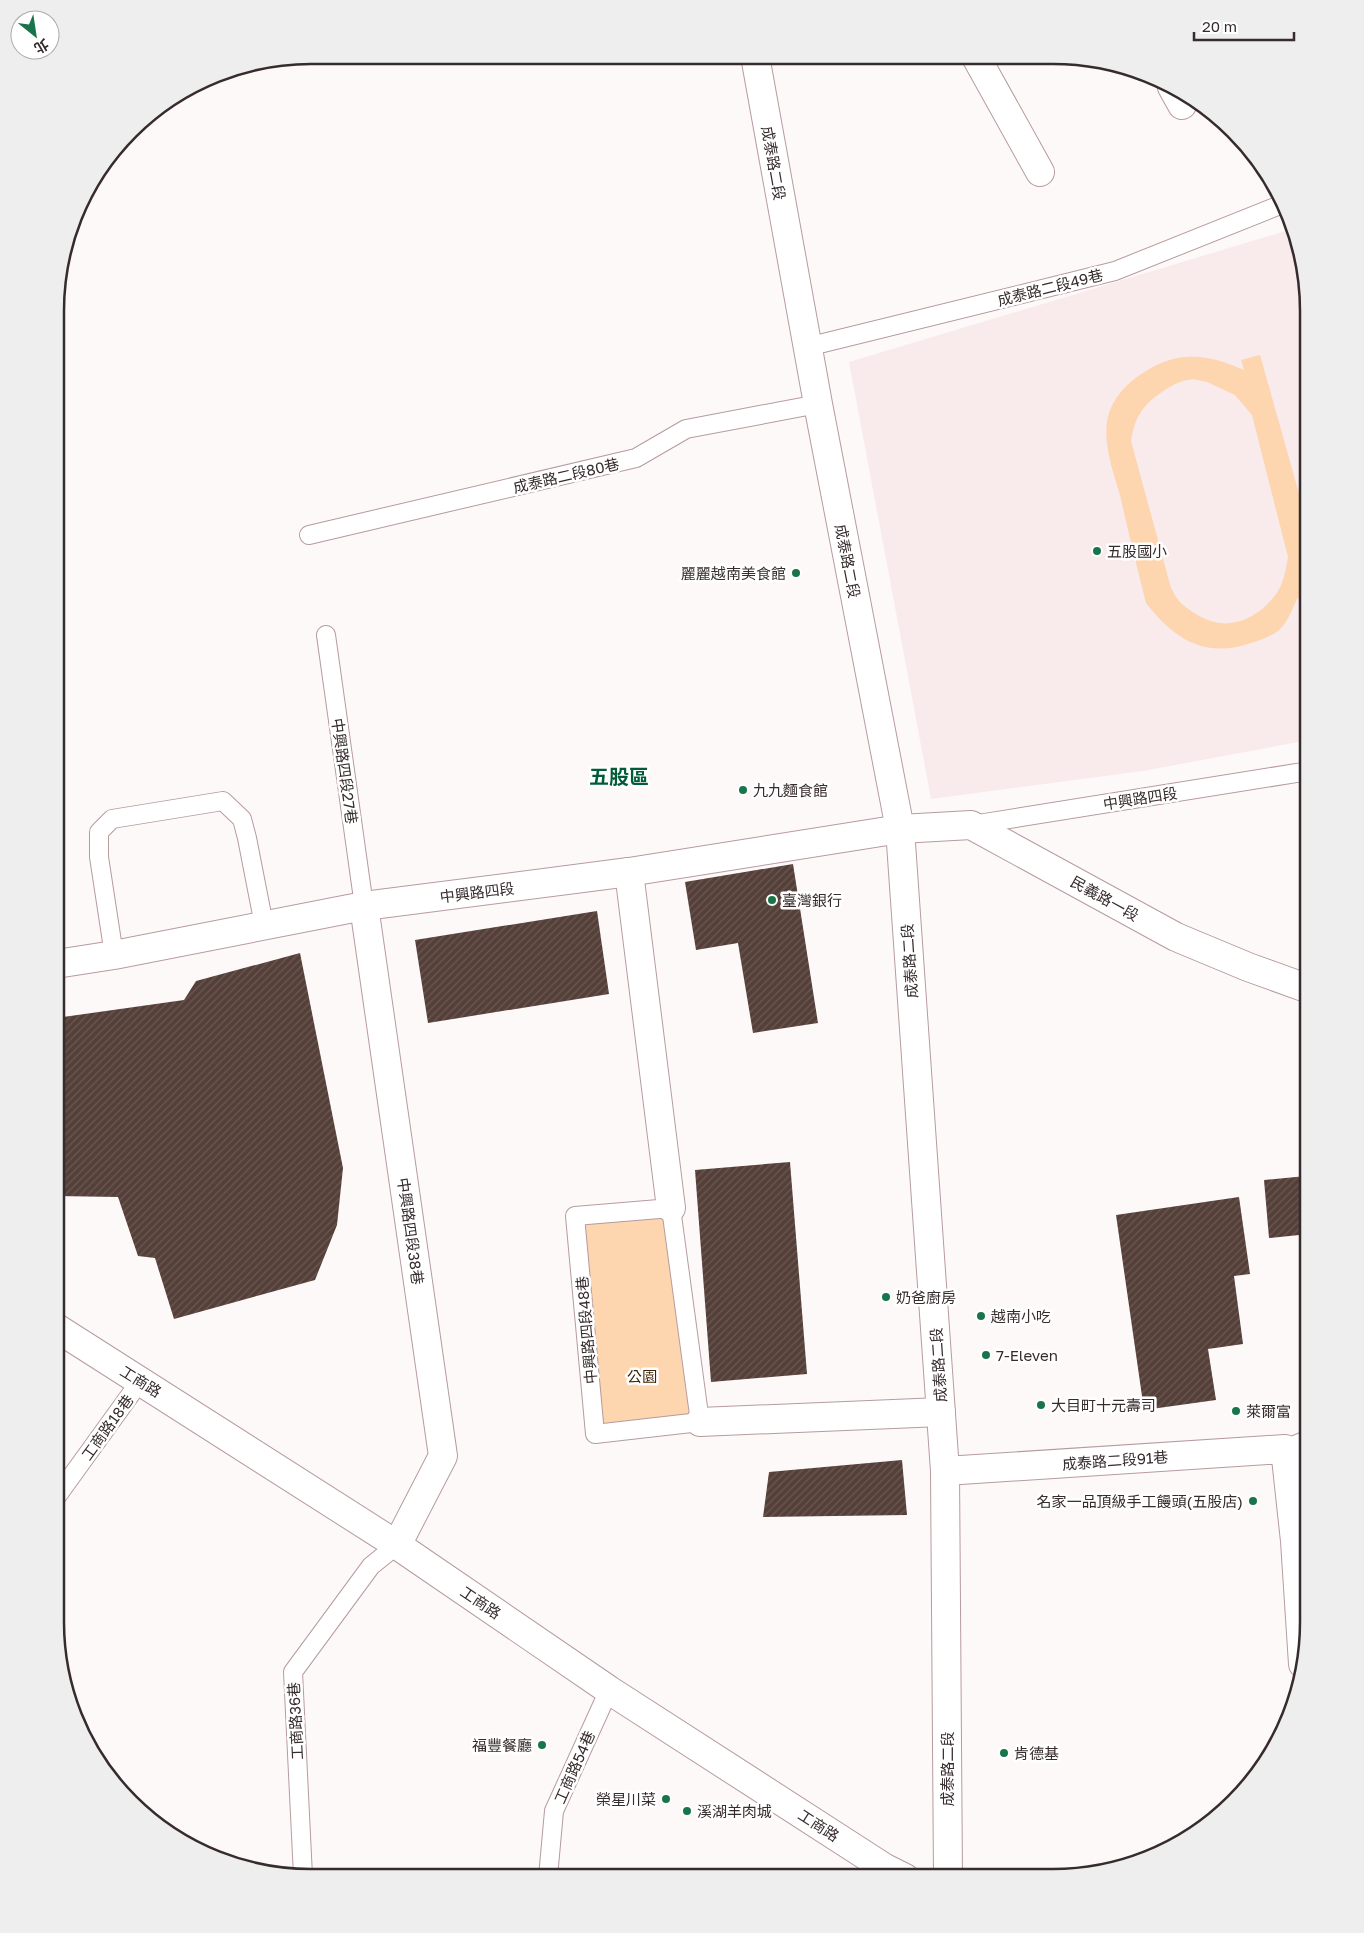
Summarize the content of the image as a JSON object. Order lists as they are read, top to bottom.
{
  "streets": {
    "main road": [
      "成泰路二段",
      "中興路四段",
      "民義路一段",
      "中興路四段38巷",
      "中興路四段48巷",
      "工商路",
      "成泰路二段91巷"
    ],
    "lane": [
      "成泰路二段49巷",
      "成泰路二段80巷",
      "中興路四段27巷",
      "工商路18巷",
      "工商路36巷",
      "工商路54巷"
    ]
  },
  "crossings": [
    ["成泰路二段", "成泰路二段49巷"],
    ["成泰路二段", "成泰路二段80巷"],
    ["成泰路二段", "中興路四段"],
    ["成泰路二段", "中興路四段48巷"],
    ["成泰路二段", "成泰路二段91巷"],
    ["中興路四段27巷", "中興路四段"],
    ["中興路四段27巷", "中興路四段38巷"],
    ["中興路四段", "民義路一段"],
    ["中興路四段", "中興路四段38巷"],
    ["中興路四段38巷", "工商路"],
    ["中興路四段38巷", "工商路36巷"],
    ["工商路", "工商路18巷"],
    ["工商路", "工商路36巷"],
    ["工商路", "工商路54巷"]
  ],
  "districts": ["五股區"],
  "parks": ["公園"],
  "places": [
    "五股國小",
    "麗麗越南美食館",
    "九九麵食館",
    "臺灣銀行",
    "奶爸廚房",
    "越南小吃",
    "7-Eleven",
    "大目町十元壽司",
    "萊爾富",
    "名家一品頂級手工饅頭(五股店)",
    "福豐餐廳",
    "肯德基",
    "榮星川菜",
    "溪湖羊肉城"
  ],
  "scale_bar": "20 m",
  "north": "bottom right"
}
